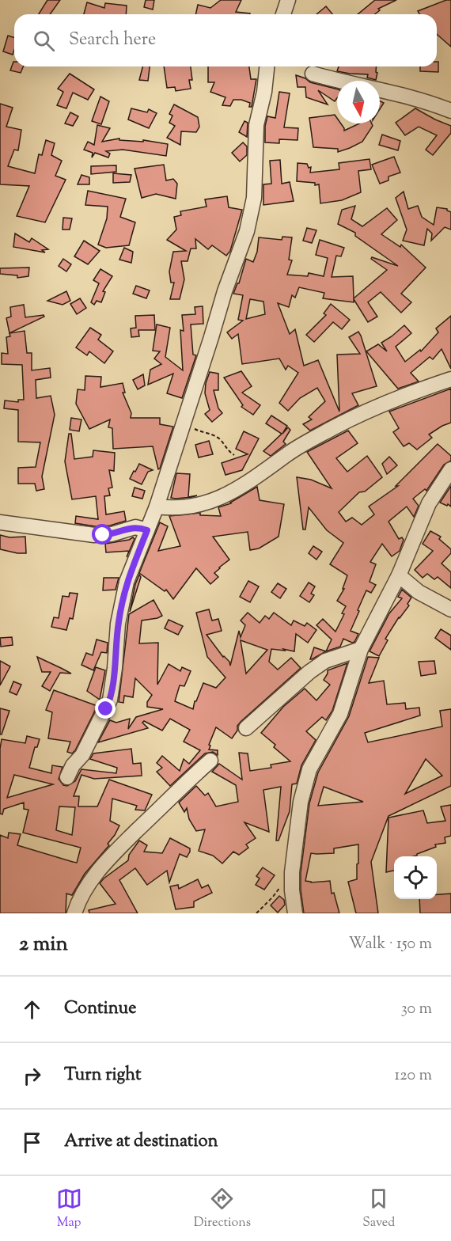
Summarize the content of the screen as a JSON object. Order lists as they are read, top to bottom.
{
  "north": "bottom",
  "page": {
    "search": "Search here",
    "heading": ["2 min", "Walk · 150 m"],
    "list": [
      ["Continue", "30 m"],
      ["Turn right", "120 m"],
      "Arrive at destination"
    ],
    "nav": ["Map", "Directions", "Saved"]
  }
}
